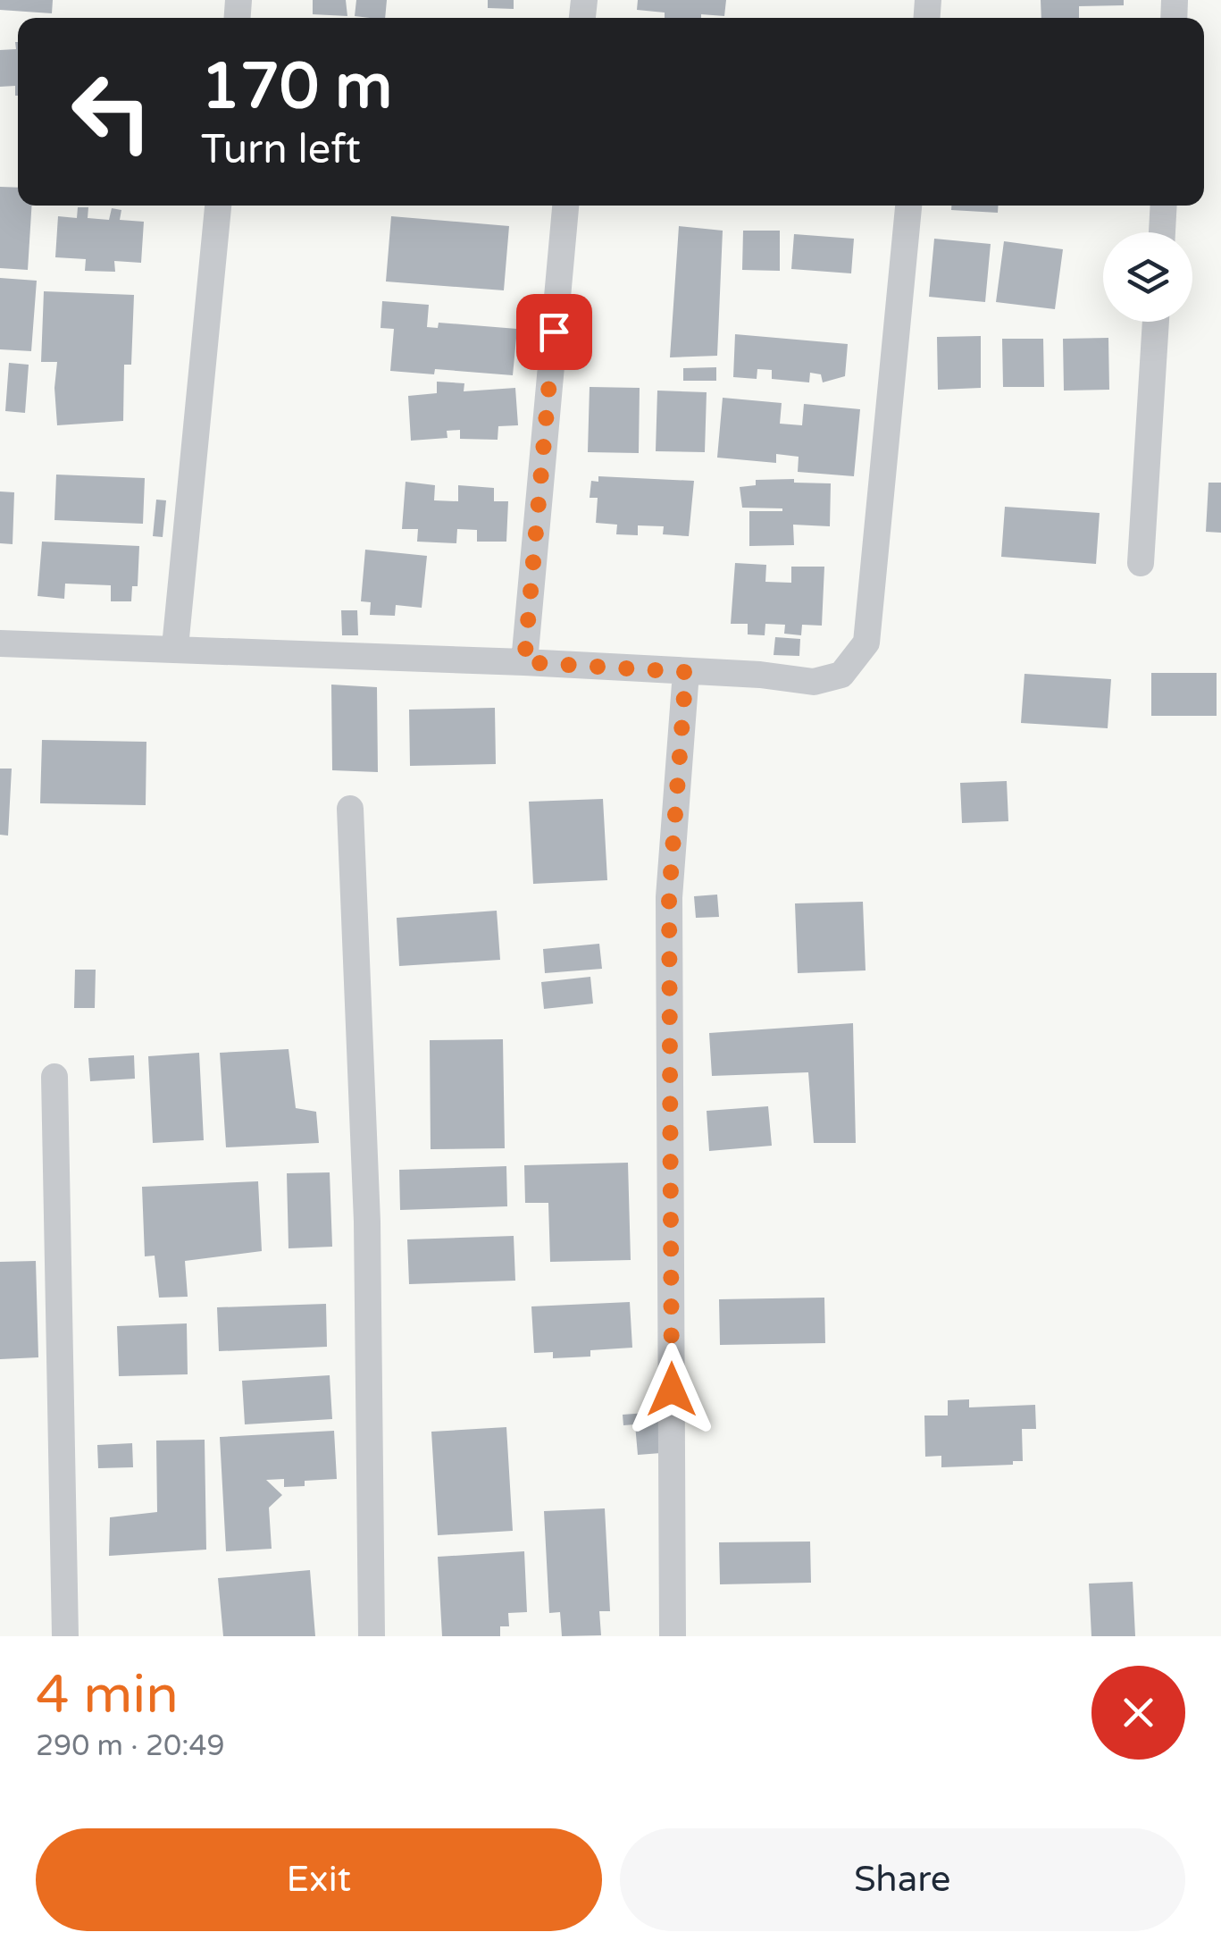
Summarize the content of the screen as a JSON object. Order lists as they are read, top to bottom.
{
  "page": {
    "turn": ["170 m", "Turn left"],
    "heading": ["4 min", "290 m · 20:49"],
    "buttons": ["Exit", "Share"]
  }
}
